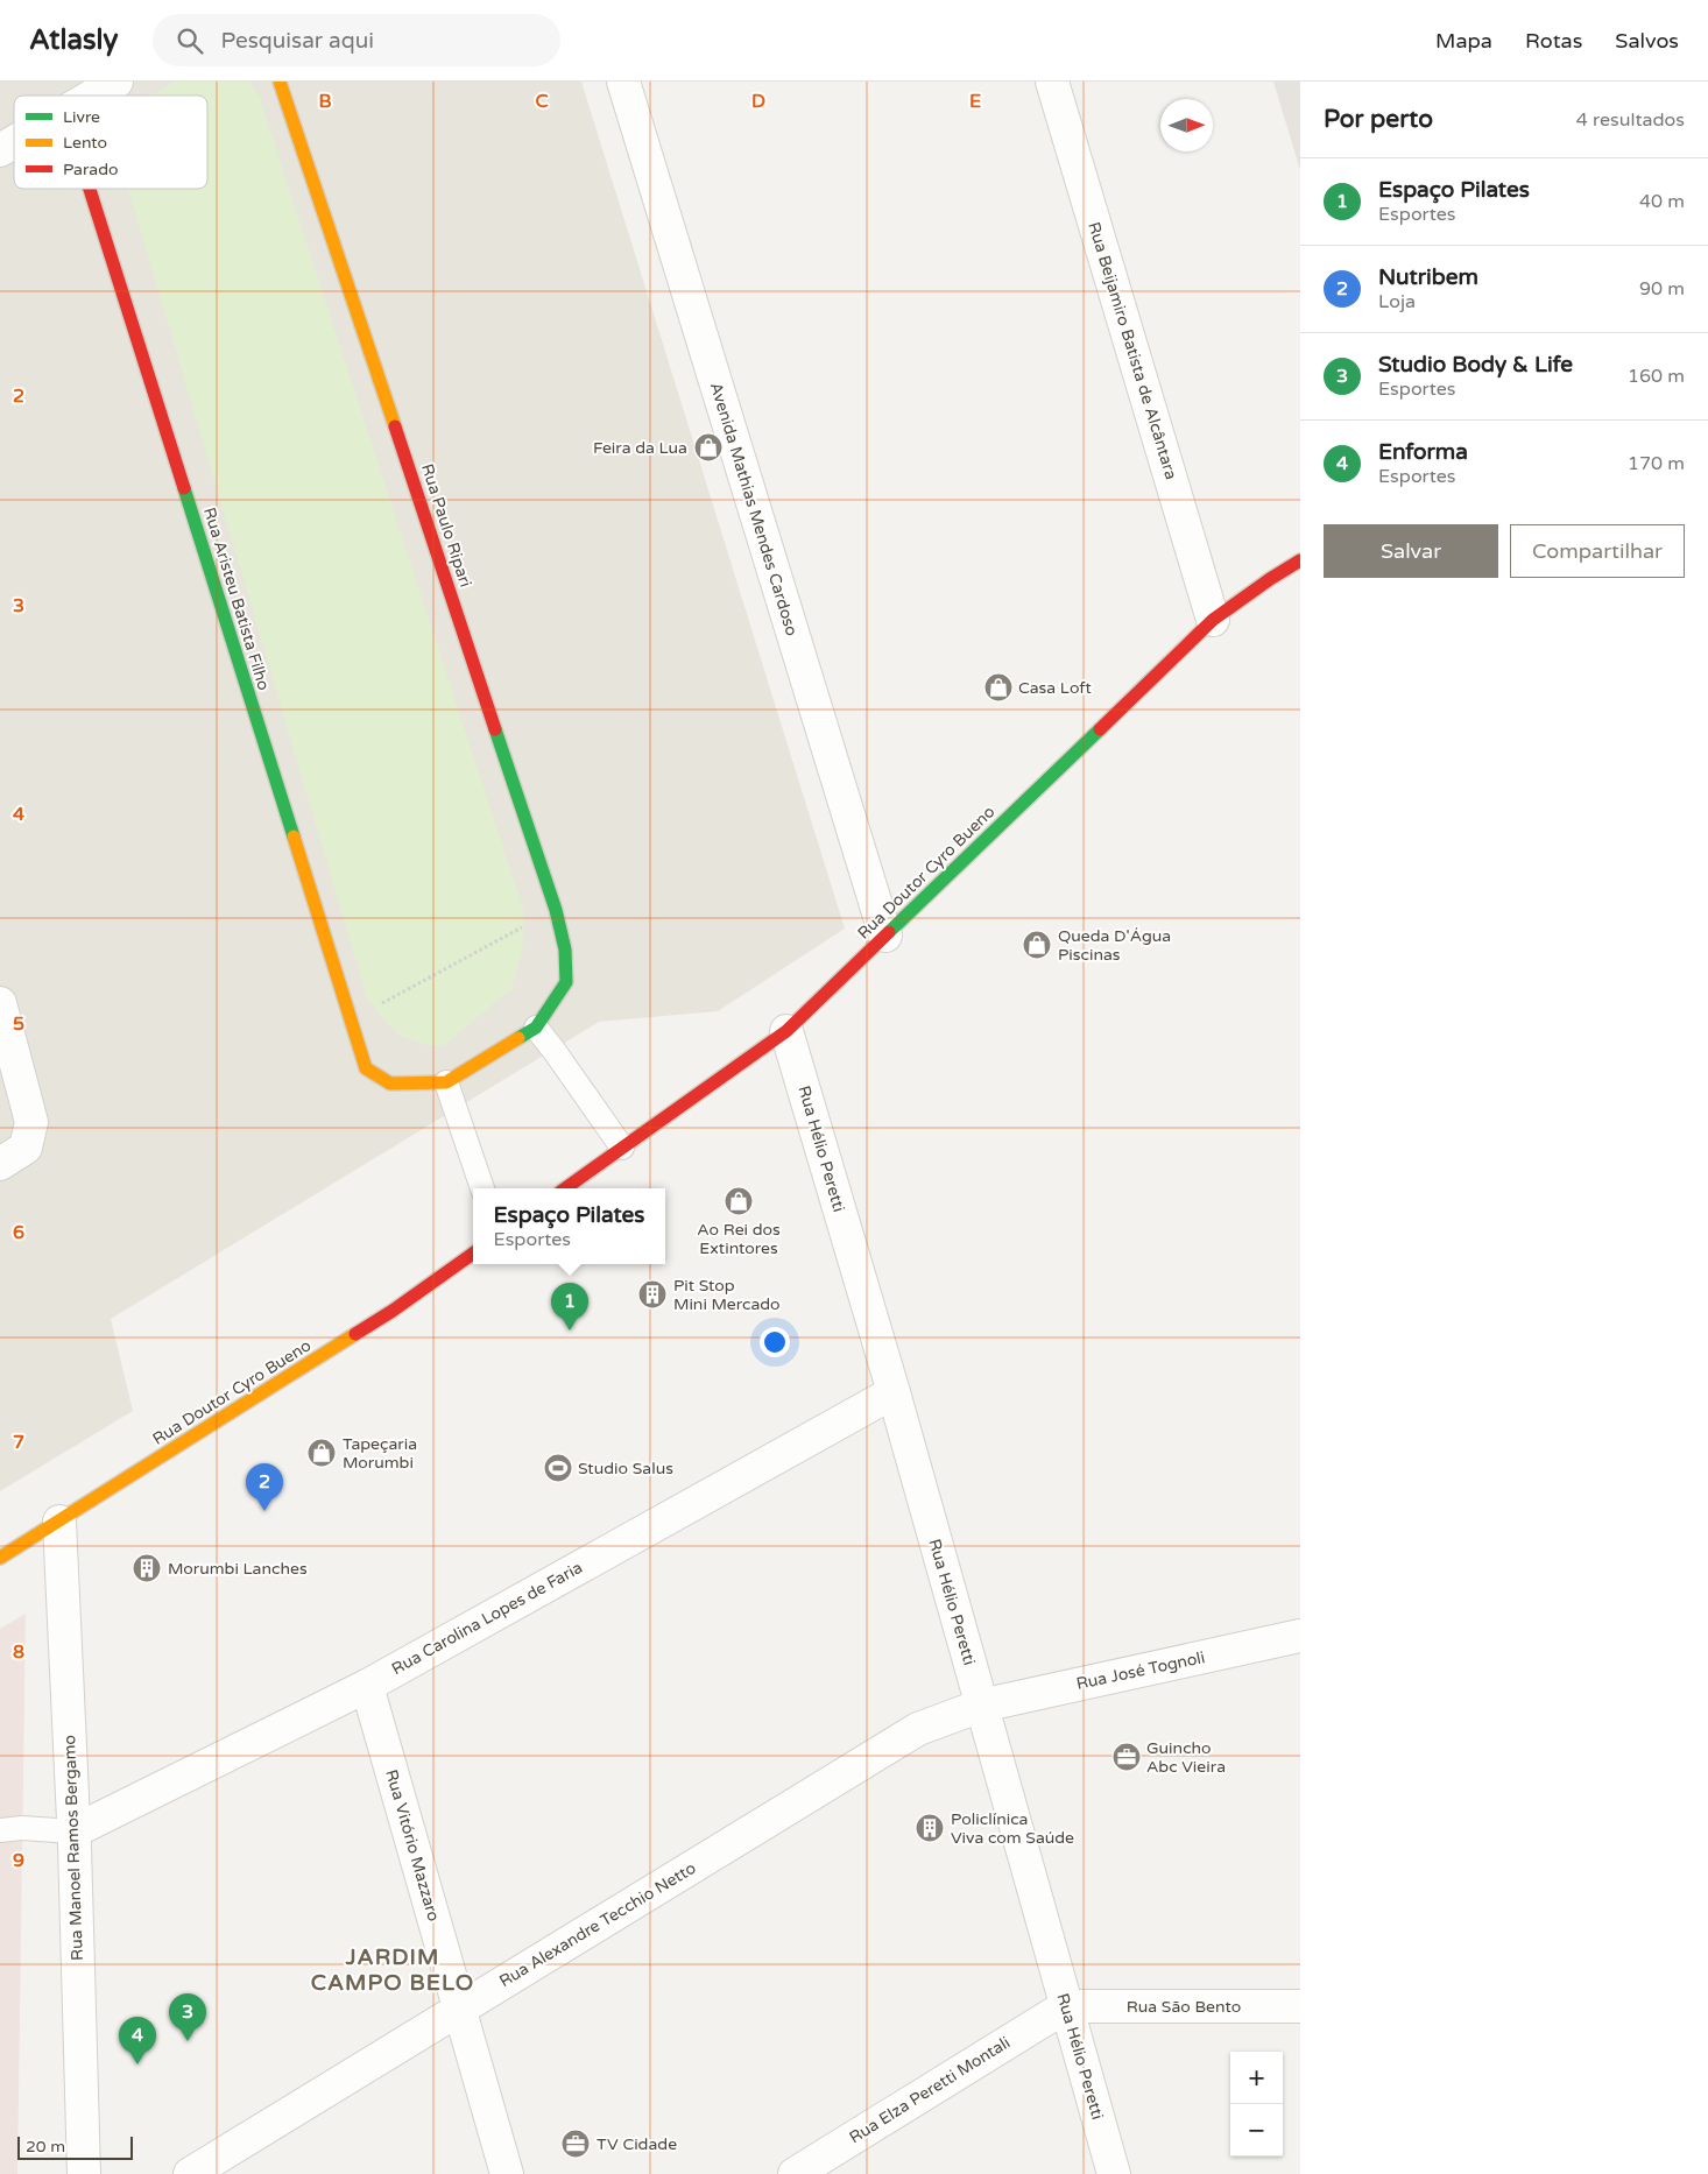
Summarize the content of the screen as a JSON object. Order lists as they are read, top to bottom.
{
  "streets": {
    "street": [
      "Rua Beijamiro Batista de Alcântara",
      "Avenida Mathias Mendes Cardoso",
      "Rua Paulo Ripari",
      "Rua Aristeu Batista Filho",
      "Rua Doutor Cyro Bueno",
      "Rua Hélio Peretti",
      "Rua Carolina Lopes de Faria",
      "Rua José Tognoli",
      "Rua Vitório Mazzaro",
      "Rua Manoel Ramos Bergamo",
      "Rua Alexandre Tecchio Netto",
      "Rua São Bento",
      "Rua Elza Peretti Montali"
    ]
  },
  "crossings": [
    ["Rua Beijamiro Batista de Alcântara", "Rua Doutor Cyro Bueno"],
    ["Avenida Mathias Mendes Cardoso", "Rua Doutor Cyro Bueno"],
    ["Rua Doutor Cyro Bueno", "Rua Hélio Peretti"],
    ["Rua Doutor Cyro Bueno", "Rua Manoel Ramos Bergamo"],
    ["Rua Hélio Peretti", "Rua Carolina Lopes de Faria"],
    ["Rua Hélio Peretti", "Rua José Tognoli"],
    ["Rua Hélio Peretti", "Rua Alexandre Tecchio Netto"],
    ["Rua Hélio Peretti", "Rua São Bento"],
    ["Rua Hélio Peretti", "Rua Elza Peretti Montali"],
    ["Rua Carolina Lopes de Faria", "Rua Vitório Mazzaro"],
    ["Rua Carolina Lopes de Faria", "Rua Manoel Ramos Bergamo"],
    ["Rua José Tognoli", "Rua Alexandre Tecchio Netto"],
    ["Rua Vitório Mazzaro", "Rua Alexandre Tecchio Netto"],
    ["Rua São Bento", "Rua Elza Peretti Montali"]
  ],
  "districts": ["JARDIM CAMPO BELO"],
  "places": {
    "shop": [
      "Feira da Lua",
      "Casa Loft",
      "Queda D'Água Piscinas",
      "Ao Rei dos Extintores",
      "Tapeçaria Morumbi"
    ],
    "building": ["Pit Stop Mini Mercado", "Morumbi Lanches", "Policlínica Viva com Saúde"],
    "sports": ["Studio Salus"],
    "office": ["Guincho Abc Vieira", "TV Cidade"]
  },
  "legend": ["Livre", "Lento", "Parado"],
  "scale_bar": "20 m",
  "north": "right",
  "page": {
    "header": "Atlasly",
    "search": "Pesquisar aqui",
    "nav": ["Mapa", "Rotas", "Salvos"],
    "heading": ["Por perto", "4 resultados"],
    "list": [
      {
        "mark": "1",
        "name": "Espaço Pilates",
        "note": "Esportes",
        "value": "40 m"
      },
      {
        "mark": "2",
        "name": "Nutribem",
        "note": "Loja",
        "value": "90 m"
      },
      {
        "mark": "3",
        "name": "Studio Body & Life",
        "note": "Esportes",
        "value": "160 m"
      },
      {
        "mark": "4",
        "name": "Enforma",
        "note": "Esportes",
        "value": "170 m"
      }
    ],
    "buttons": ["Salvar", "Compartilhar"],
    "popup": ["Espaço Pilates", "Esportes"],
    "pins": [
      "1",
      "2",
      "3",
      "4"
    ],
    "map_buttons": ["+", "−"],
    "scale": "20 m"
  },
  "grid": {
    "columns": [
      "B",
      "C",
      "D",
      "E"
    ],
    "rows": [
      "2",
      "3",
      "4",
      "5",
      "6",
      "7",
      "8",
      "9"
    ]
  }
}
